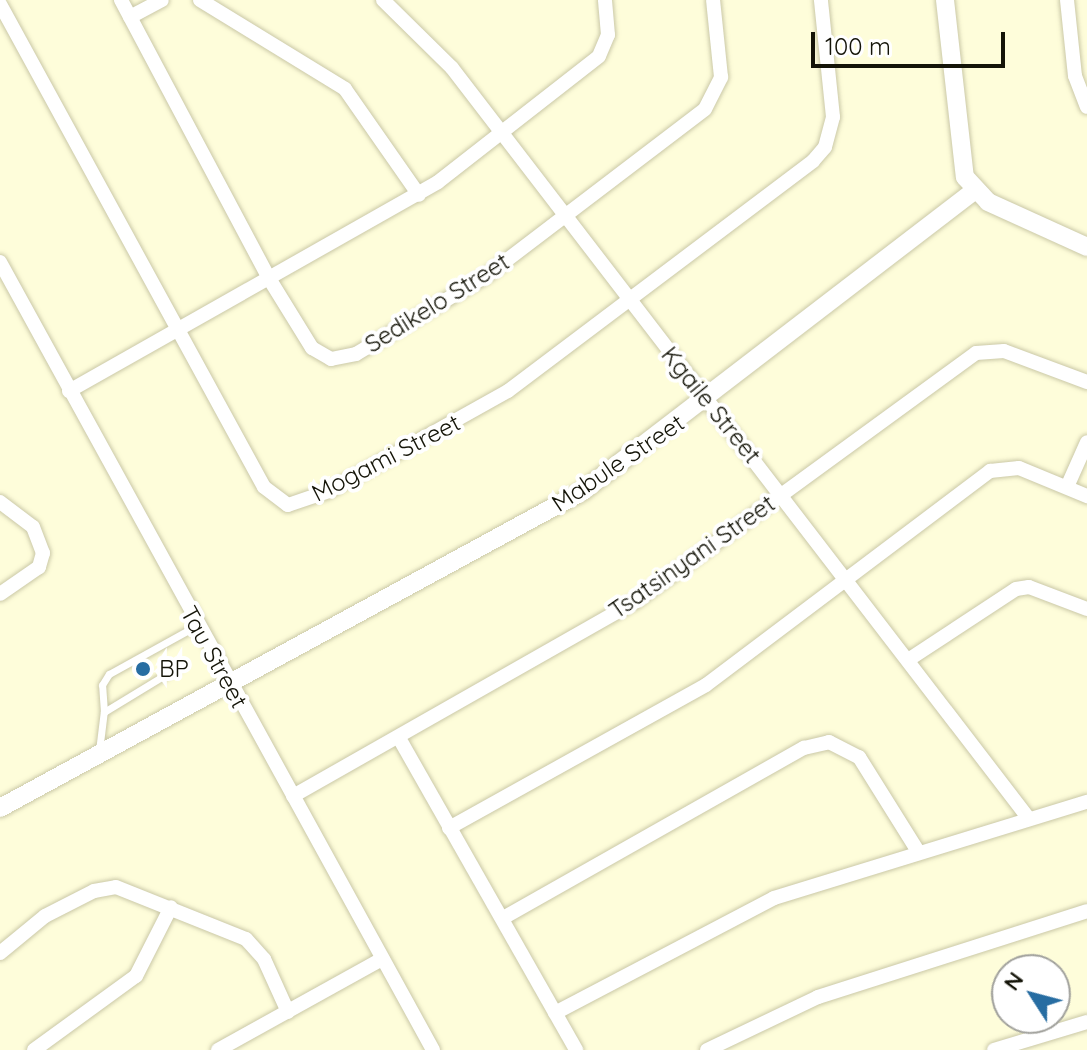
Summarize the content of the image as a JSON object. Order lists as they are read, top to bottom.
{
  "streets": {
    "street": [
      "Sedikelo Street",
      "Kgaile Street",
      "Mogami Street",
      "Mabule Street",
      "Tsatsinyani Street",
      "Tau Street"
    ]
  },
  "crossings": [
    ["Sedikelo Street", "Kgaile Street"],
    ["Kgaile Street", "Mogami Street"],
    ["Kgaile Street", "Mabule Street"],
    ["Kgaile Street", "Tsatsinyani Street"],
    ["Mabule Street", "Tau Street"],
    ["Tsatsinyani Street", "Tau Street"]
  ],
  "places": ["BP"],
  "scale_bar": "100 m",
  "north": "top left"
}
